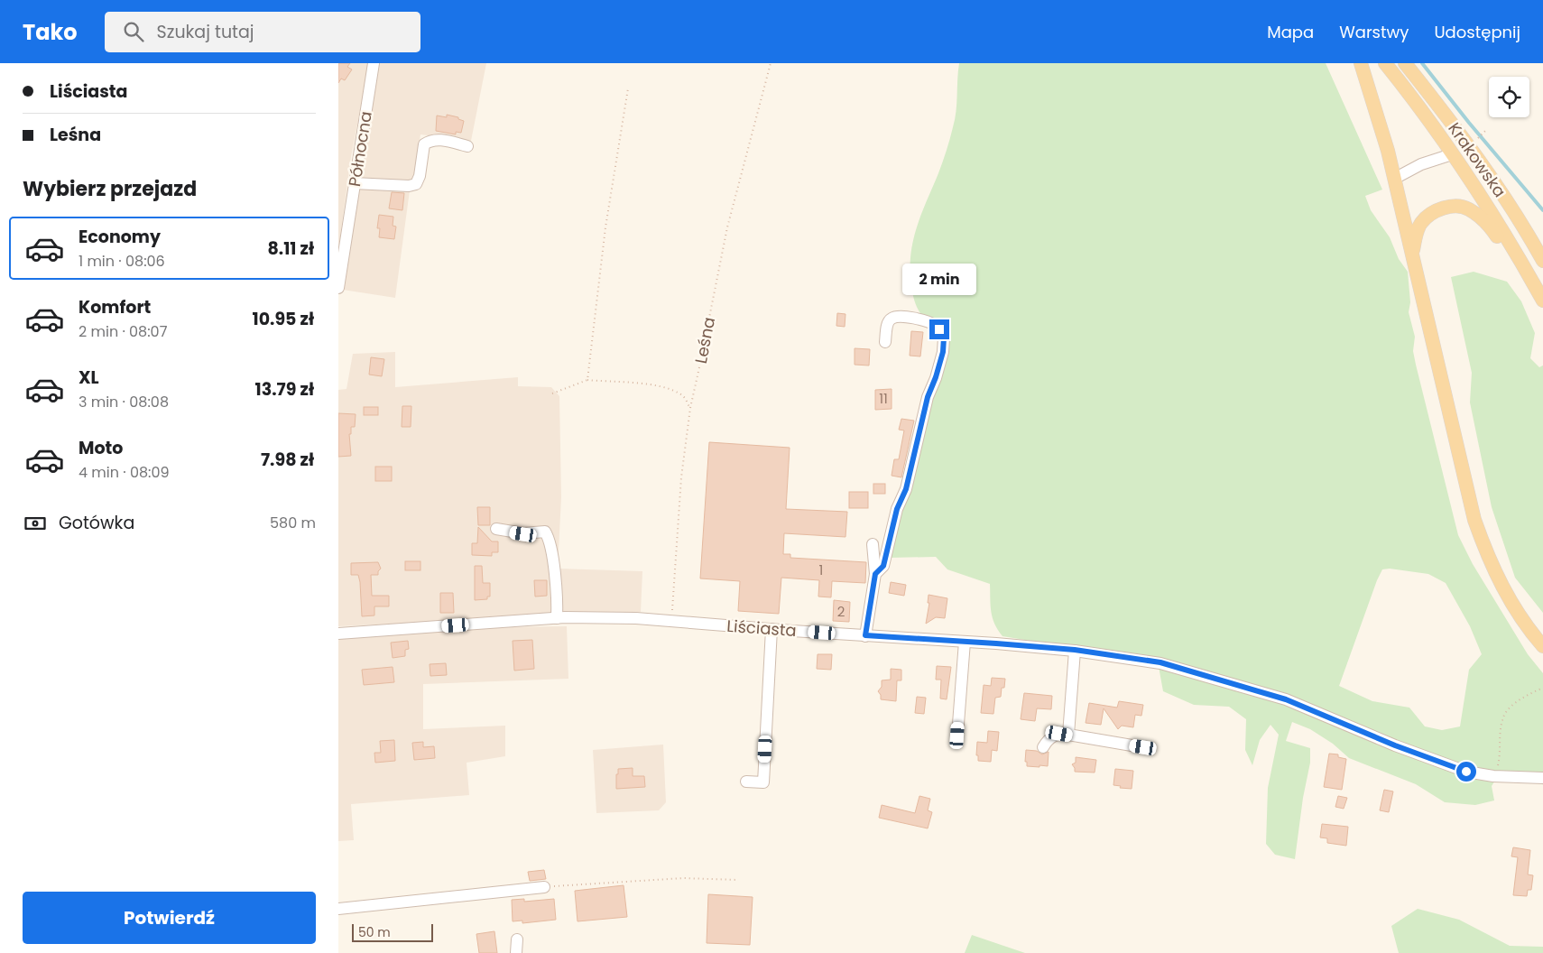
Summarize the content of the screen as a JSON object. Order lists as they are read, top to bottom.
{
  "streets": {
    "main road": ["Krakowska"],
    "street": ["Północna", "Liściasta"],
    "path": ["Leśna"]
  },
  "crossings": [
    ["Leśna", "Liściasta"]
  ],
  "house_numbers": ["11", "1", "2"],
  "scale_bar": "50 m",
  "page": {
    "header": "Tako",
    "search": "Szukaj tutaj",
    "nav": ["Mapa", "Warstwy", "Udostępnij"],
    "banner": ["Liściasta", "Leśna"],
    "heading": "Wybierz przejazd",
    "list": [
      {
        "name": "Economy",
        "note": "1 min · 08:06",
        "value": "8.11 zł"
      },
      {
        "name": "Komfort",
        "note": "2 min · 08:07",
        "value": "10.95 zł"
      },
      {
        "name": "XL",
        "note": "3 min · 08:08",
        "value": "13.79 zł"
      },
      {
        "name": "Moto",
        "note": "4 min · 08:09",
        "value": "7.98 zł"
      }
    ],
    "bubble": "2 min",
    "pay": ["Gotówka", "580 m"],
    "buttons": "Potwierdź",
    "scale": "50 m"
  }
}
